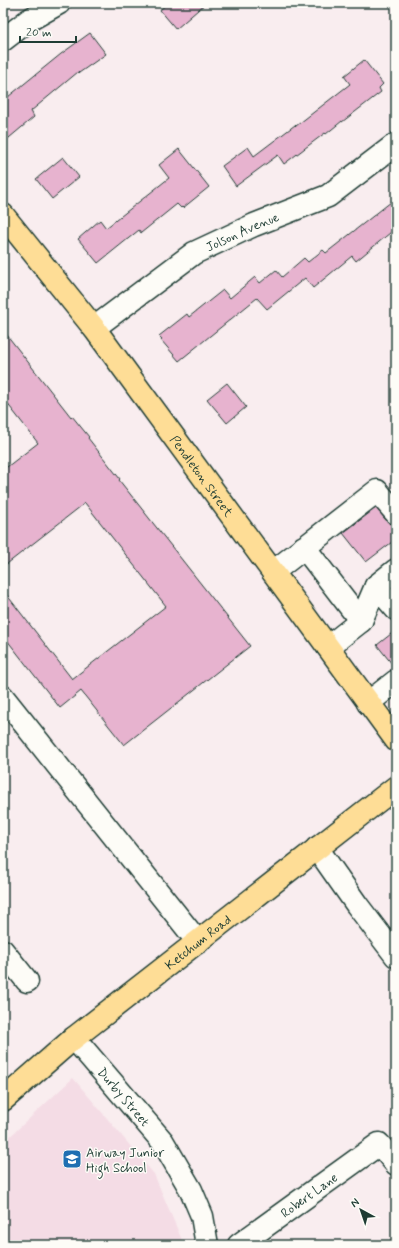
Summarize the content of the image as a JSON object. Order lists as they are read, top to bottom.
{
  "streets": {
    "main road": ["Pendleton Street", "Ketchum Road"],
    "street": ["Jolson Avenue", "Durby Street", "Robert Lane"]
  },
  "crossings": [
    ["Jolson Avenue", "Pendleton Street"],
    ["Ketchum Road", "Durby Street"]
  ],
  "places": {
    "school or university": ["Airway Junior High School"]
  },
  "scale_bar": "20 m",
  "north": "top left"
}
